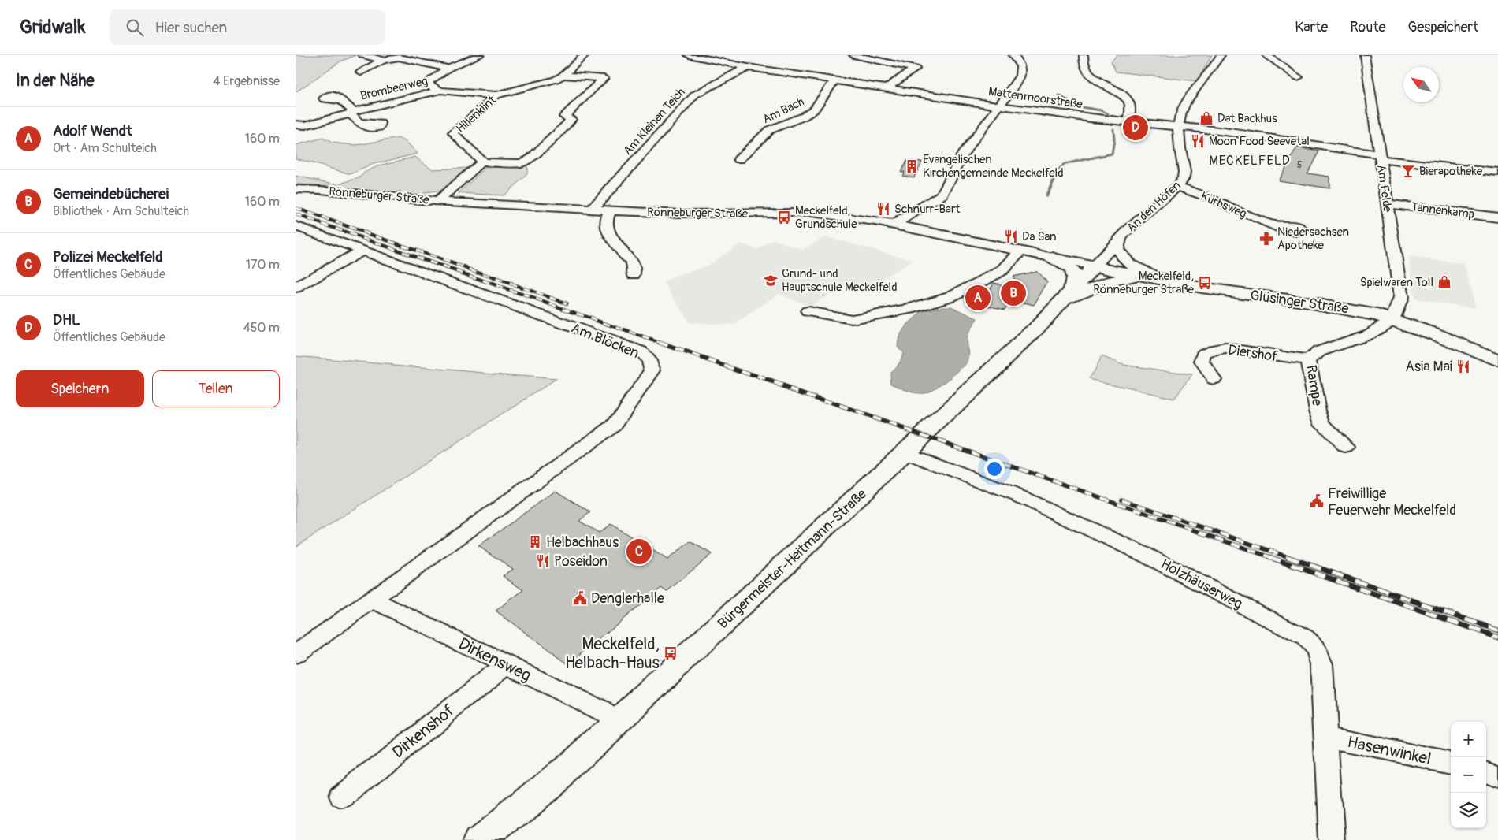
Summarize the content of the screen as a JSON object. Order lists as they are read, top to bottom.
{
  "streets": {
    "main road": ["Glüsinger Straße", "Bürgermeister-Heitmann-Straße"],
    "street": [
      "Brombeerweg",
      "Mattenmoorstraße",
      "Am Bach",
      "Hillenklint",
      "Am Kleinen Teich",
      "Am Felde",
      "Rönneburger Straße",
      "Kürbsweg",
      "An den Höfen",
      "Tannenkamp",
      "Am Blöcken",
      "Diershof",
      "Rampe",
      "Holzhäuserweg",
      "Dirkensweg",
      "Dirkenshof",
      "Hasenwinkel"
    ]
  },
  "crossings": [
    ["Brombeerweg", "Hillenklint"],
    ["Mattenmoorstraße", "Am Bach"],
    ["Mattenmoorstraße", "Am Kleinen Teich"],
    ["Mattenmoorstraße", "Am Felde"],
    ["Mattenmoorstraße", "An den Höfen"],
    ["Am Kleinen Teich", "Rönneburger Straße"],
    ["Am Felde", "Tannenkamp"],
    ["Am Felde", "Glüsinger Straße"],
    ["Am Felde", "Rampe"],
    ["Rönneburger Straße", "An den Höfen"],
    ["Rönneburger Straße", "Glüsinger Straße"],
    ["Rönneburger Straße", "Bürgermeister-Heitmann-Straße"],
    ["Kürbsweg", "An den Höfen"],
    ["An den Höfen", "Glüsinger Straße"],
    ["An den Höfen", "Bürgermeister-Heitmann-Straße"],
    ["Glüsinger Straße", "Rampe"],
    ["Glüsinger Straße", "Bürgermeister-Heitmann-Straße"],
    ["Am Blöcken", "Dirkensweg"],
    ["Diershof", "Rampe"],
    ["Bürgermeister-Heitmann-Straße", "Holzhäuserweg"],
    ["Bürgermeister-Heitmann-Straße", "Dirkensweg"],
    ["Holzhäuserweg", "Hasenwinkel"],
    ["Dirkensweg", "Dirkenshof"]
  ],
  "districts": ["MECKELFELD"],
  "places": {
    "shop": ["Dat Backhus", "Spielwaren Toll"],
    "restaurant": [
      "Moon Food Seevetal",
      "Schnurr-Bart",
      "Da San",
      "Asia Mai",
      "Poseidon"
    ],
    "building": ["Evangelischen Kirchengemeinde Meckelfeld", "Helbachhaus"],
    "bar": ["Bierapotheke"],
    "bus stop": ["Meckelfeld, Grundschule", "Meckelfeld, Rönneburger Straße", "Meckelfeld, Helbach-Haus"],
    "pharmacy": ["Niedersachsen Apotheke"],
    "school or university": ["Grund- und Hauptschule Meckelfeld"],
    "public building": ["Freiwillige Feuerwehr Meckelfeld", "Denglerhalle"]
  },
  "house_numbers": ["5"],
  "north": "top left",
  "page": {
    "header": "Gridwalk",
    "search": "Hier suchen",
    "nav": ["Karte", "Route", "Gespeichert"],
    "heading": ["In der Nähe", "4 Ergebnisse"],
    "list": [
      {
        "mark": "A",
        "name": "Adolf Wendt",
        "note": "Ort · Am Schulteich",
        "value": "160 m"
      },
      {
        "mark": "B",
        "name": "Gemeindebücherei",
        "note": "Bibliothek · Am Schulteich",
        "value": "160 m"
      },
      {
        "mark": "C",
        "name": "Polizei Meckelfeld",
        "note": "Öffentliches Gebäude",
        "value": "170 m"
      },
      {
        "mark": "D",
        "name": "DHL",
        "note": "Öffentliches Gebäude",
        "value": "450 m"
      }
    ],
    "pins": [
      "D",
      "B",
      "A",
      "C"
    ],
    "buttons": ["Speichern", "Teilen"],
    "map_buttons": ["+", "−"]
  }
}
